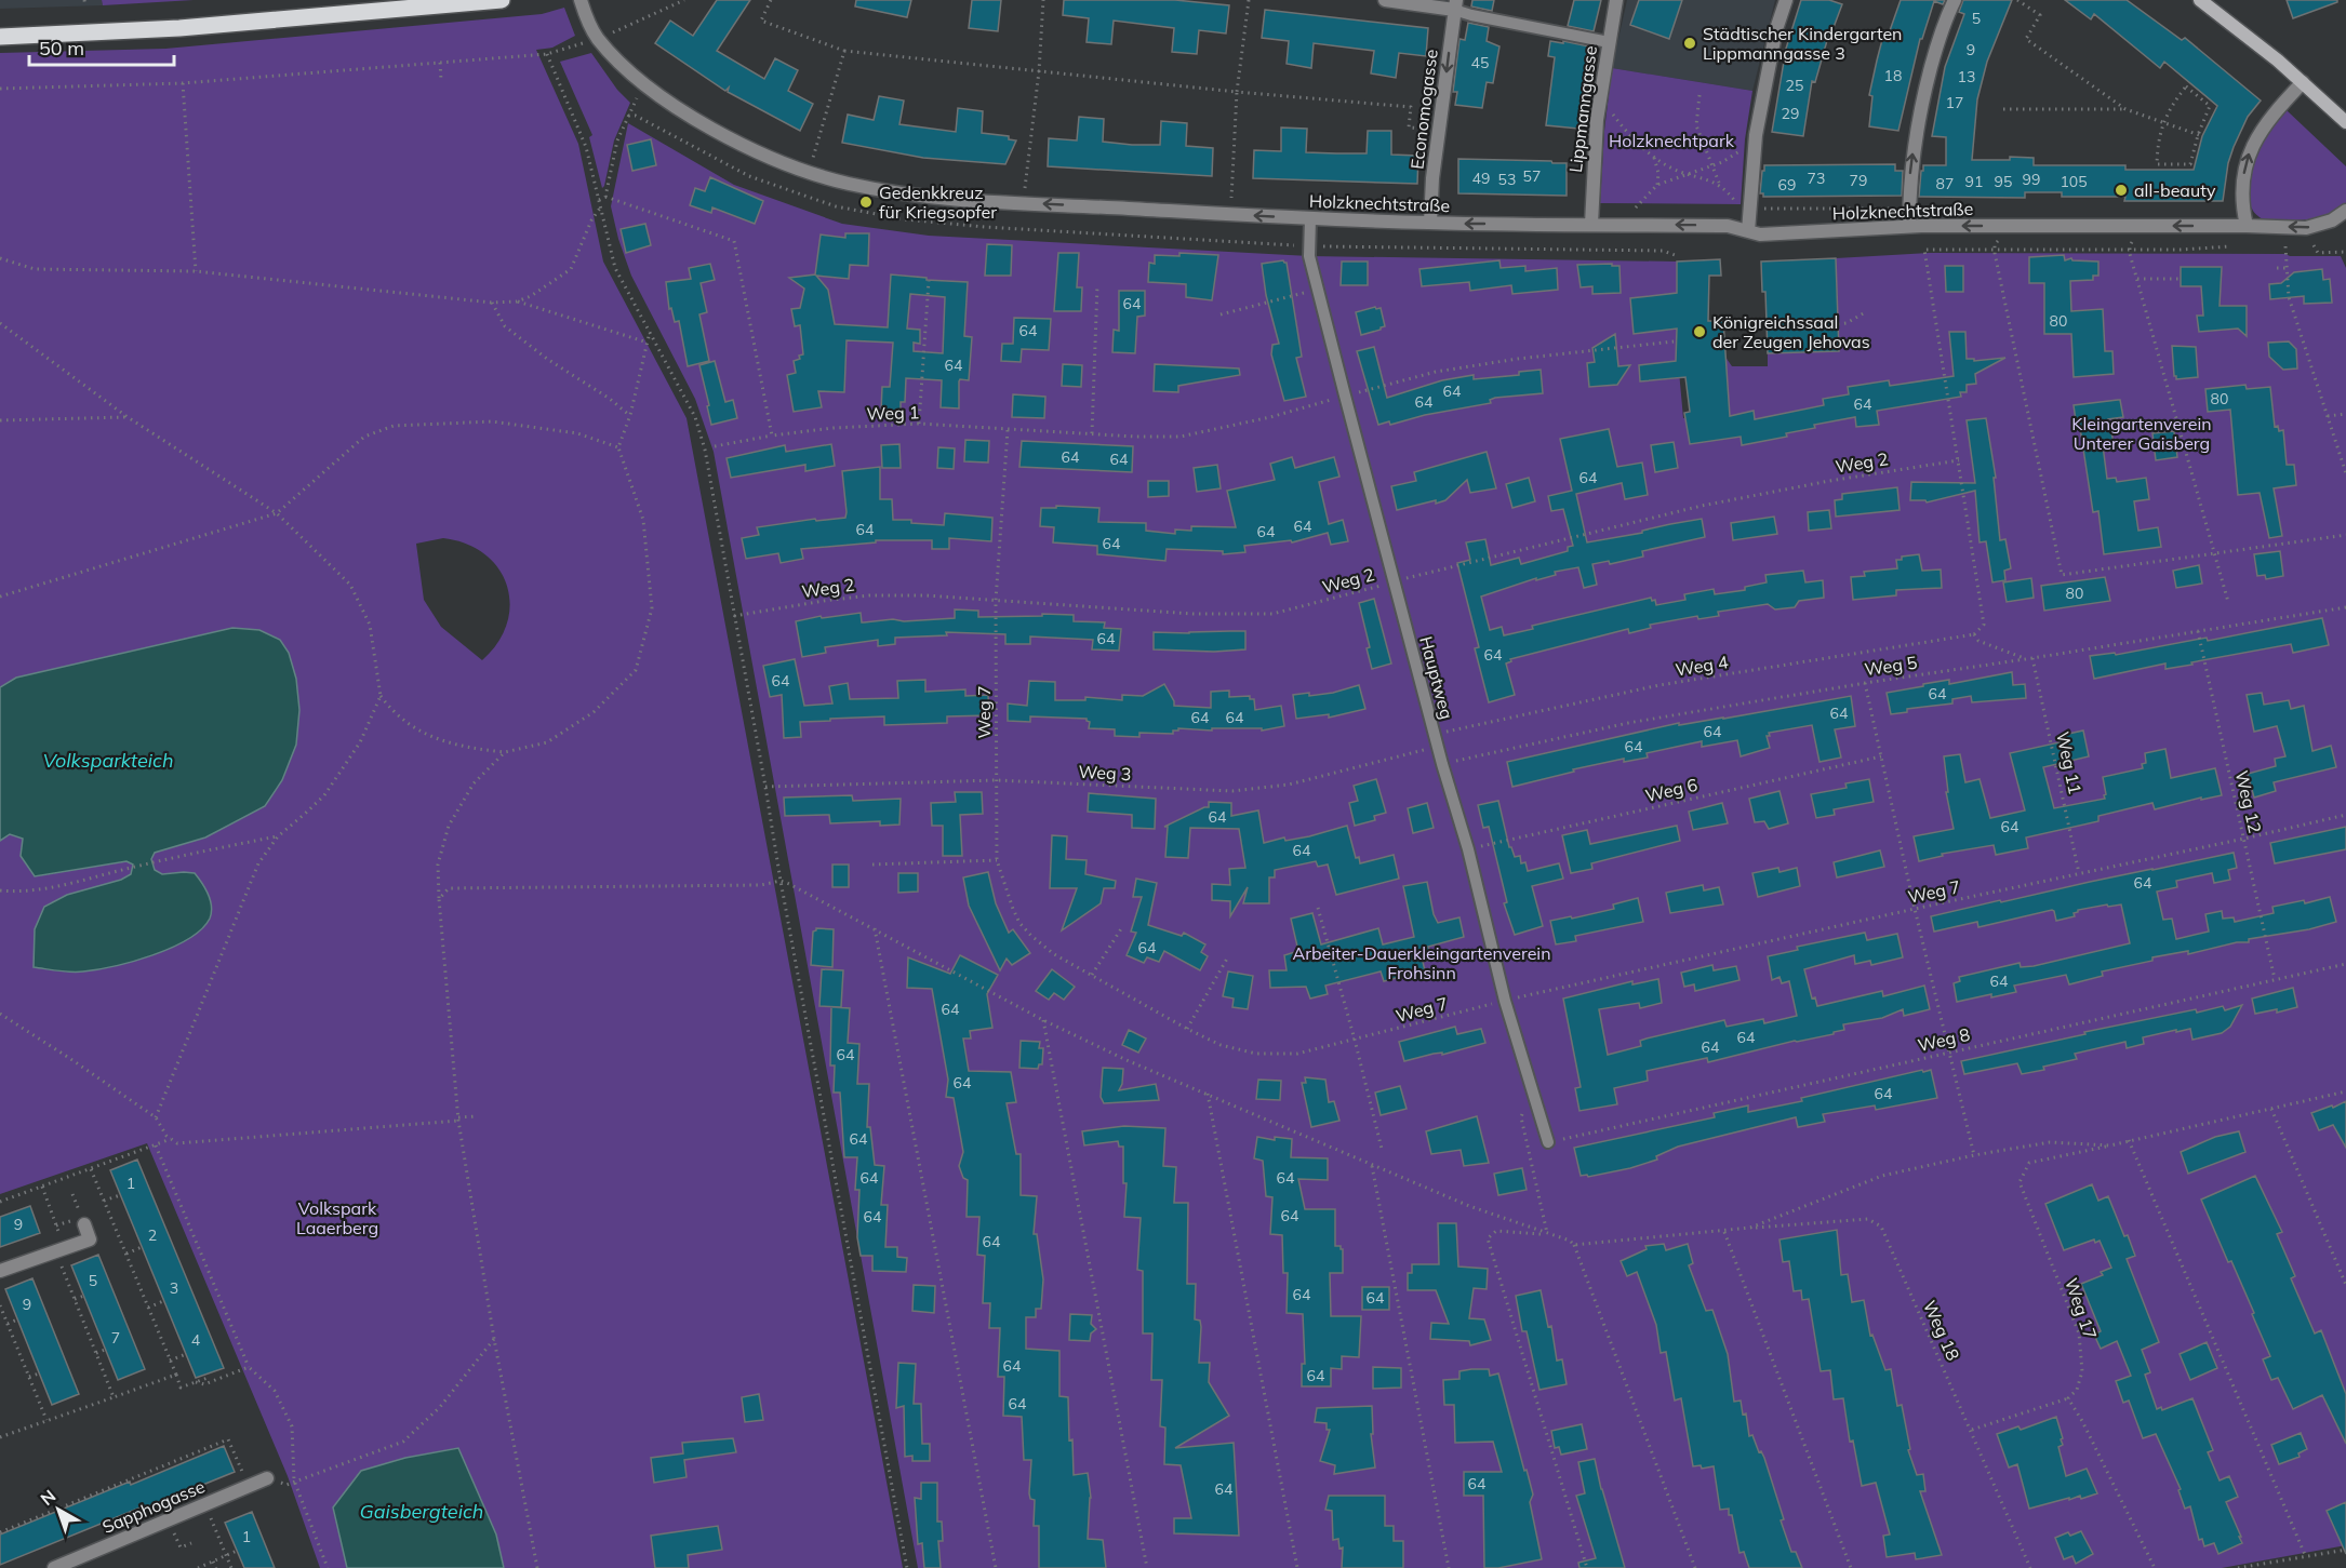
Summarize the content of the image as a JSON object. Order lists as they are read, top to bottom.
{
  "streets": {
    "street": [
      "Economogasse",
      "Lippmanngasse",
      "Holzknechtstraße",
      "Sapphogasse"
    ],
    "lane": ["Hauptweg"],
    "path": [
      "Weg 1",
      "Weg 2",
      "Weg 4",
      "Weg 5",
      "Weg 7",
      "Weg 11",
      "Weg 3",
      "Weg 6",
      "Weg 12",
      "Weg 8",
      "Weg 17",
      "Weg 18"
    ]
  },
  "crossings": [
    ["Economogasse", "Holzknechtstraße"],
    ["Lippmanngasse", "Holzknechtstraße"],
    ["Holzknechtstraße", "Hauptweg"],
    ["Weg 1", "Hauptweg"],
    ["Weg 1", "Weg 7"],
    ["Weg 2", "Hauptweg"],
    ["Weg 2", "Weg 7"],
    ["Weg 4", "Hauptweg"],
    ["Weg 5", "Hauptweg"],
    ["Weg 5", "Weg 11"],
    ["Weg 5", "Weg 12"],
    ["Hauptweg", "Weg 7"],
    ["Hauptweg", "Weg 3"],
    ["Hauptweg", "Weg 6"],
    ["Hauptweg", "Weg 8"],
    ["Weg 7", "Weg 11"],
    ["Weg 7", "Weg 3"],
    ["Weg 7", "Weg 12"],
    ["Weg 12", "Weg 8"]
  ],
  "one_way": ["Economogasse", "Holzknechtstraße"],
  "water": ["Volksparkteich", "Gaisbergteich"],
  "parks": [
    "Holzknechtpark",
    "Kleingartenverein Unterer Gaisberg",
    "Arbeiter-Dauerkleingartenverein Frohsinn",
    "Volkspark Laaerberg"
  ],
  "places": [
    "Städtischer Kindergarten Lippmanngasse 3",
    "all-beauty",
    "Gedenkkreuz für Kriegsopfer",
    "Königreichssaal der Zeugen Jehovas"
  ],
  "house_numbers": [
    "5",
    "9",
    "45",
    "18",
    "13",
    "25",
    "17",
    "29",
    "57",
    "49",
    "73",
    "53",
    "99",
    "79",
    "91",
    "95",
    "105",
    "87",
    "69",
    "64",
    "80",
    "64",
    "64",
    "64",
    "80",
    "64",
    "64",
    "64",
    "64",
    "64",
    "64",
    "64",
    "64",
    "64",
    "80",
    "64",
    "64",
    "64",
    "64",
    "64",
    "64",
    "64",
    "64",
    "64",
    "64",
    "64",
    "64",
    "64",
    "64",
    "64",
    "64",
    "64",
    "64",
    "64",
    "64",
    "64",
    "64",
    "64",
    "64",
    "1",
    "64",
    "64",
    "9",
    "2",
    "64",
    "5",
    "3",
    "64",
    "64",
    "9",
    "7",
    "4",
    "64",
    "64",
    "64",
    "64",
    "64",
    "1"
  ],
  "scale_bar": "50 m",
  "north": "top left"
}
